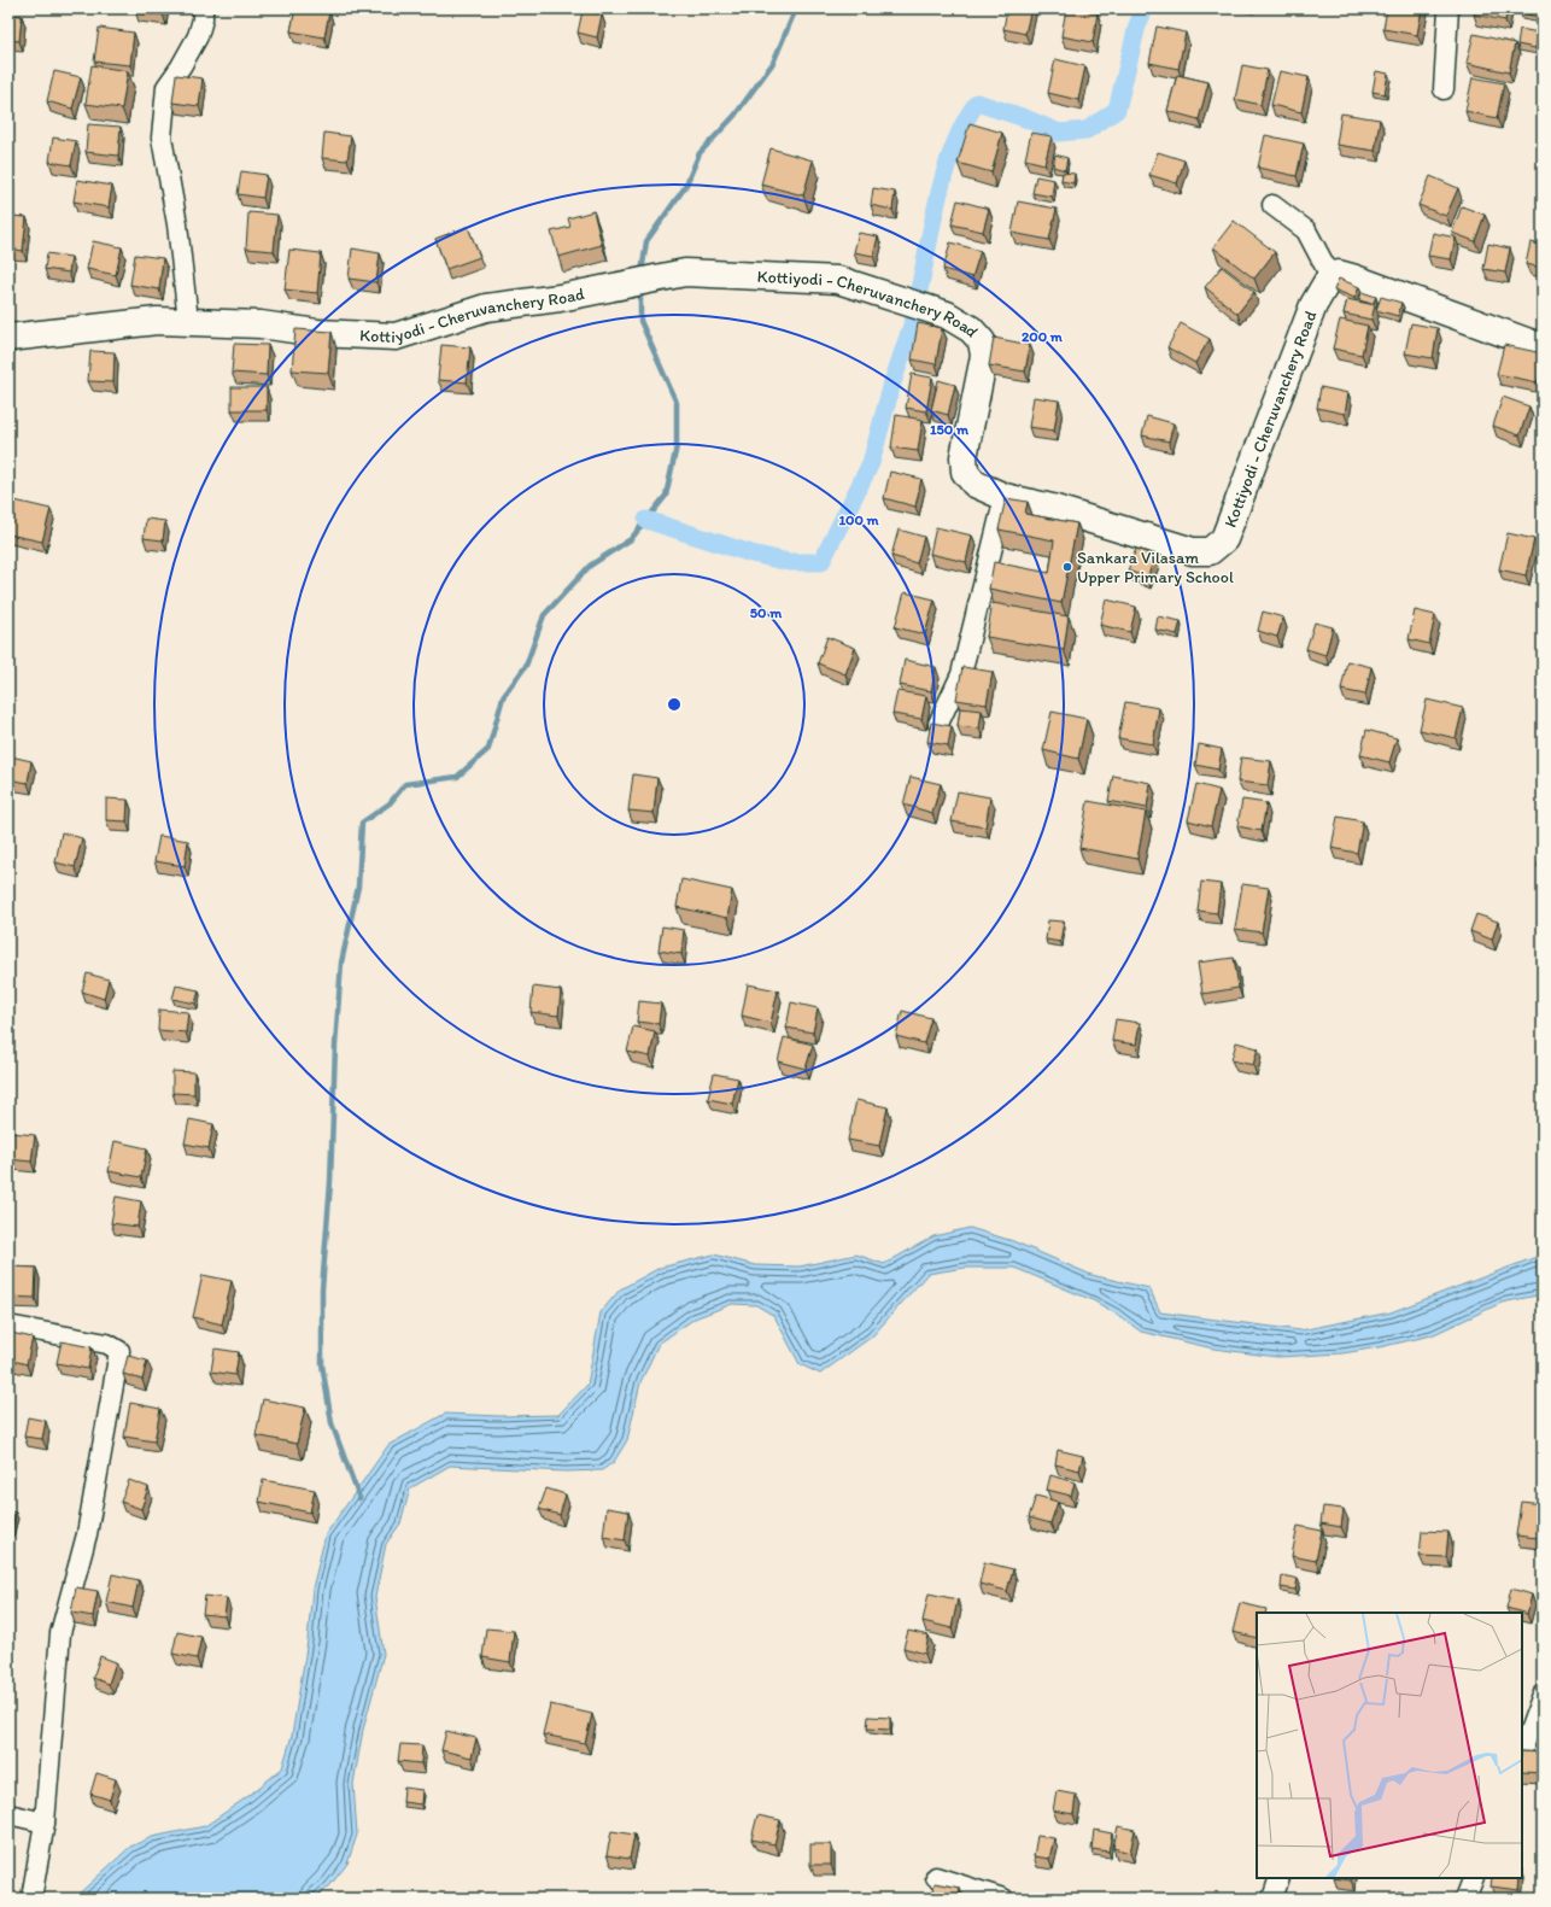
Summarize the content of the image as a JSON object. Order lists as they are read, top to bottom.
{
  "streets": {
    "main road": ["Kottiyodi - Cheruvanchery Road"]
  },
  "places": ["Sankara Vilasam Upper Primary School"],
  "rings": [
    "200 m",
    "150 m",
    "100 m",
    "50 m"
  ]
}
